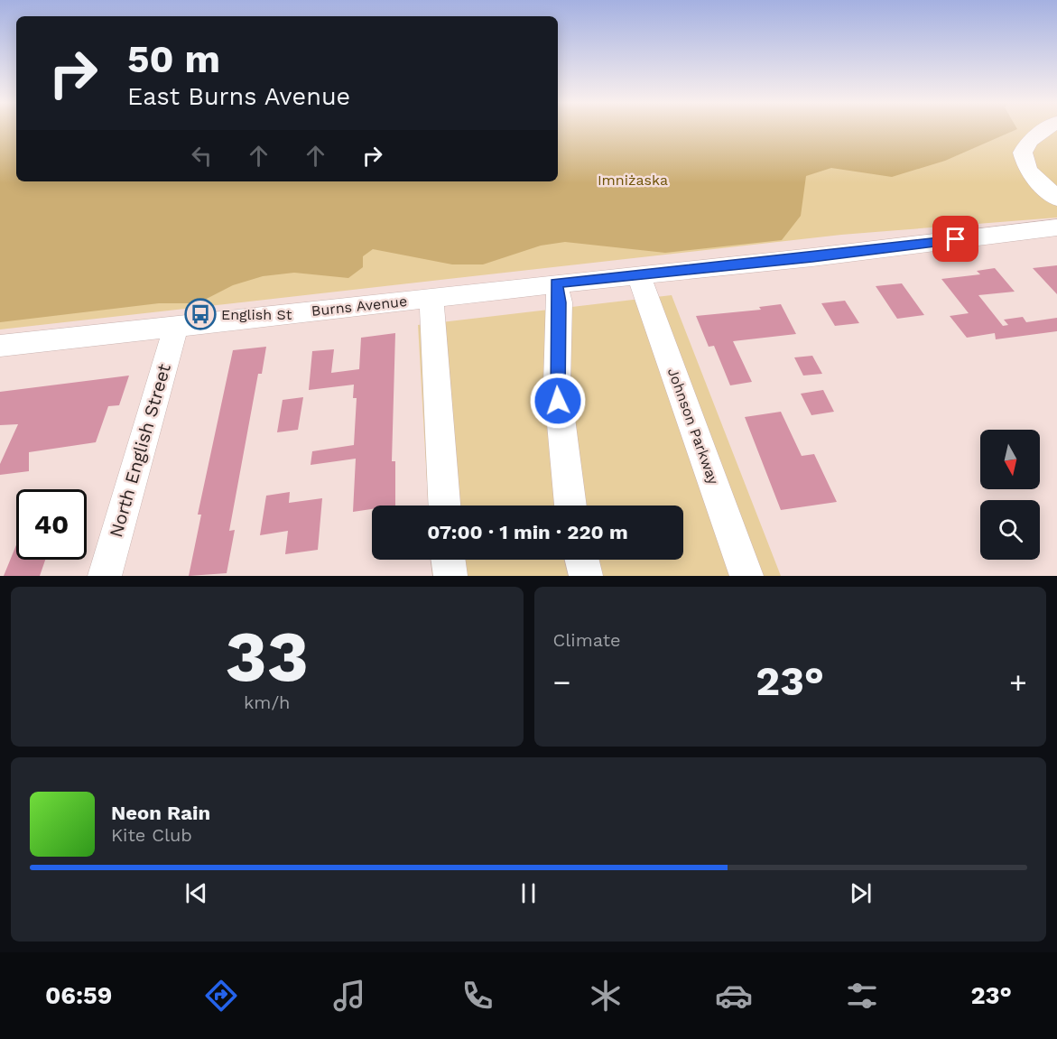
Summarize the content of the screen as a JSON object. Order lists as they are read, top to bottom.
{
  "streets": {
    "street": ["Burns Avenue", "Johnson Parkway", "North English Street"]
  },
  "crossings": [
    ["Burns Avenue", "Johnson Parkway"],
    ["Burns Avenue", "North English Street"]
  ],
  "parks": ["Imniżaska"],
  "places": {
    "bus stop": ["English St"]
  },
  "north": "bottom",
  "page": {
    "turn": ["50 m", "East Burns Avenue"],
    "limit": "40",
    "trip": "07:00 · 1 min · 220 m",
    "tile": [
      ["33", "km/h"],
      "Climate"
    ],
    "heat": ["−", "23°", "+"],
    "song": ["Neon Rain", "Kite Club"],
    "tabs": ["06:59", "23°"]
  }
}
